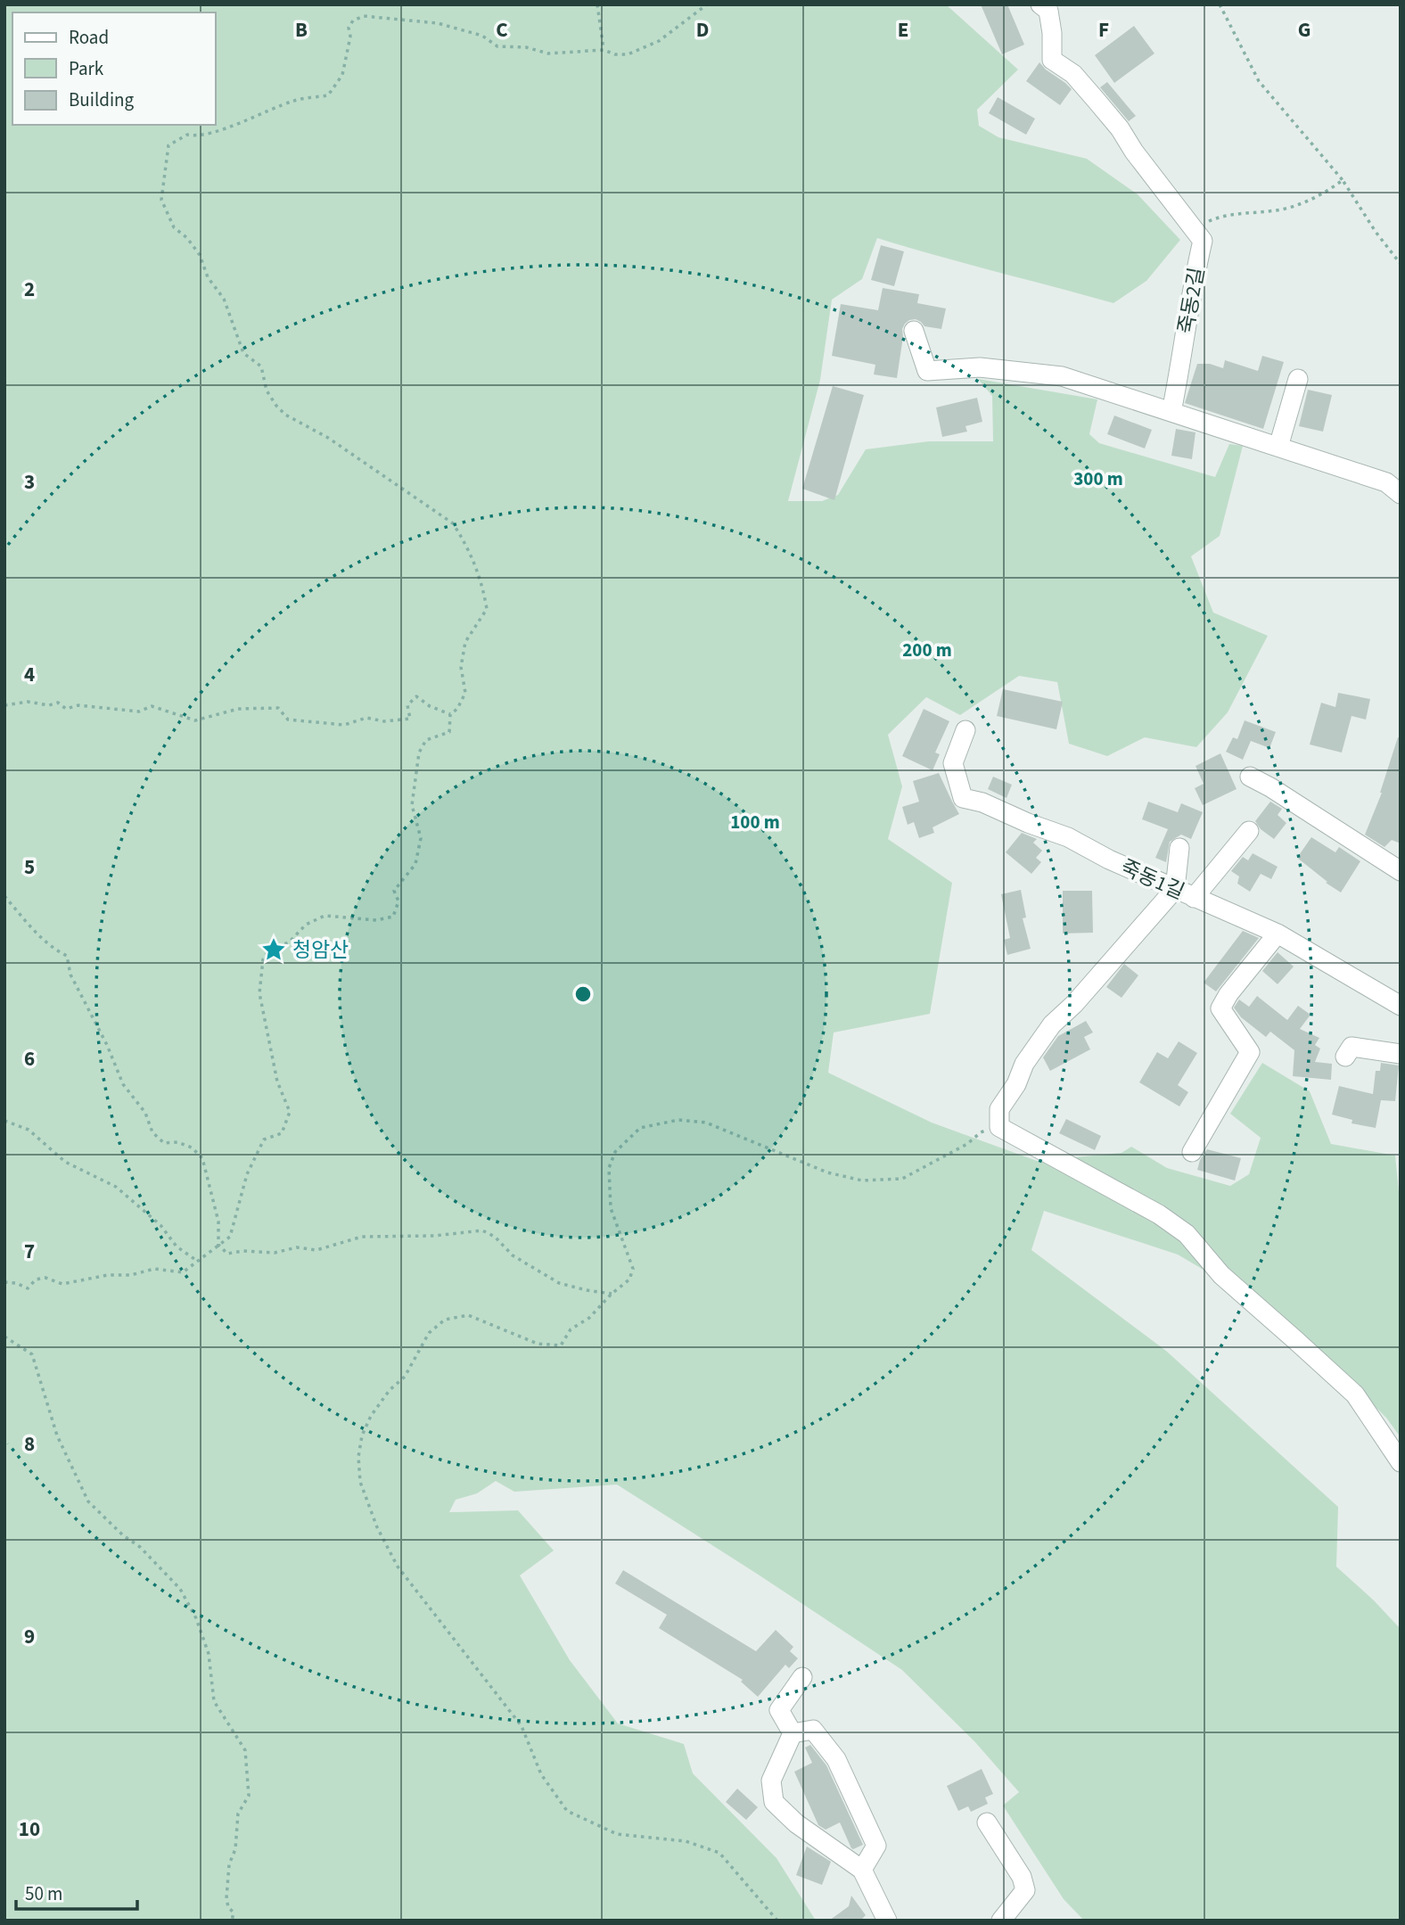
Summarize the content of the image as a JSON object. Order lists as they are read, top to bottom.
{
  "streets": {
    "street": ["죽동2길", "죽동1길"]
  },
  "places": {
    "place": ["청암산"]
  },
  "legend": ["Road", "Park", "Building"],
  "scale_bar": "50 m",
  "grid": {
    "columns": [
      "B",
      "C",
      "D",
      "E",
      "F",
      "G"
    ],
    "rows": [
      "2",
      "3",
      "4",
      "5",
      "6",
      "7",
      "8",
      "9",
      "10"
    ]
  },
  "rings": ["300 m", "200 m", "100 m"]
}
